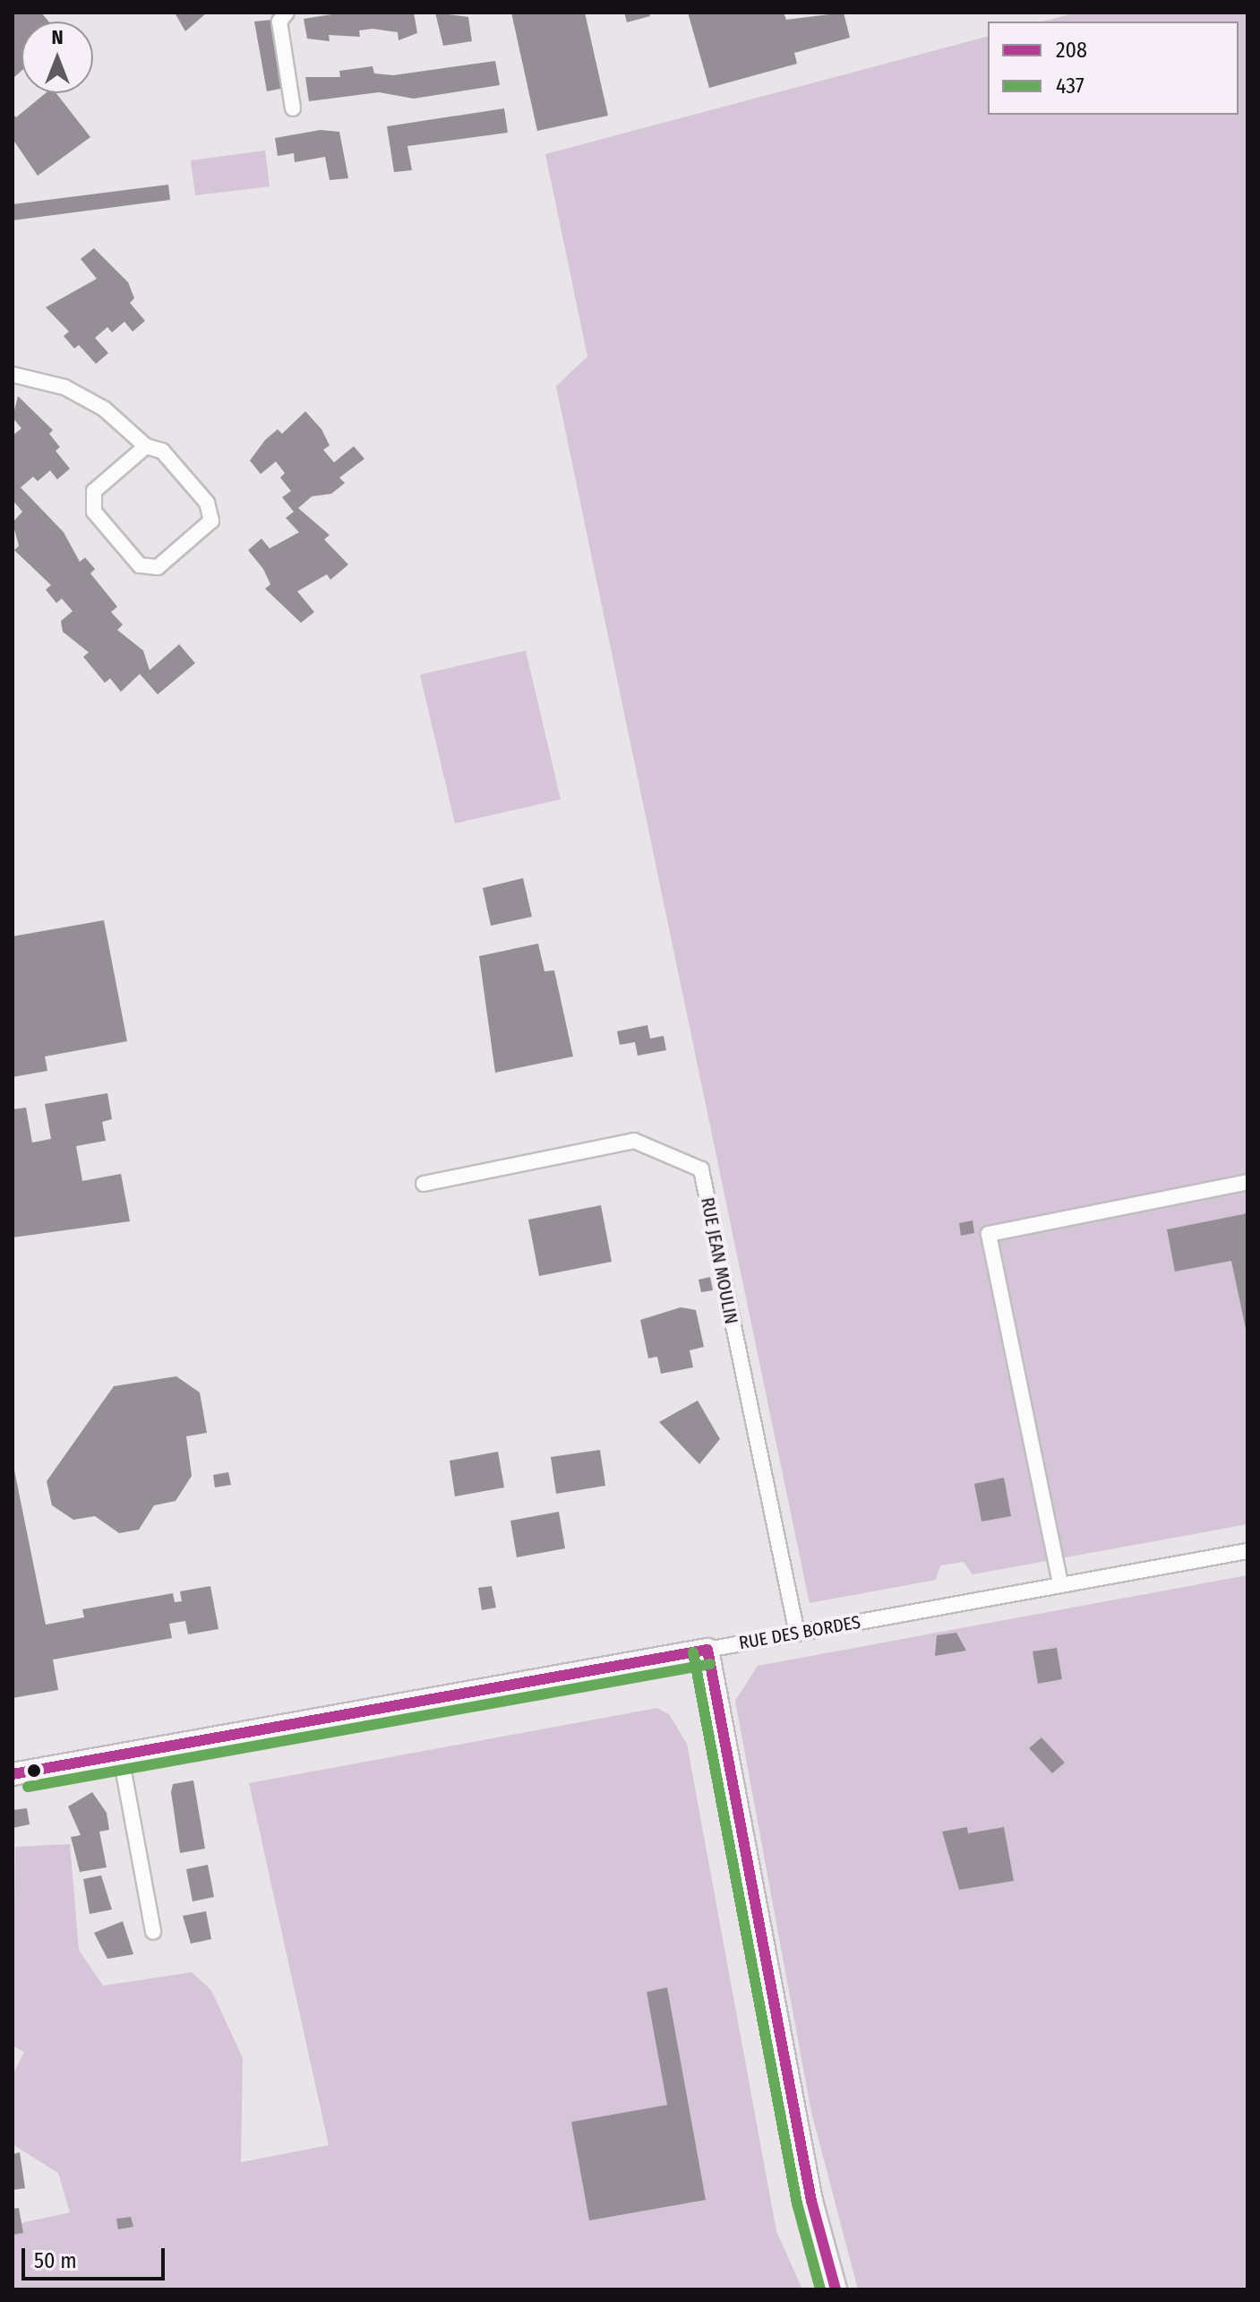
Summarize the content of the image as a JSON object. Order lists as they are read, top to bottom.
{
  "streets": {
    "street": ["RUE JEAN MOULIN", "RUE DES BORDES"]
  },
  "crossings": [
    ["RUE JEAN MOULIN", "RUE DES BORDES"]
  ],
  "lines": ["transit line 208", "transit line 437"],
  "legend": ["208", "437"],
  "scale_bar": "50 m",
  "north": "top"
}
